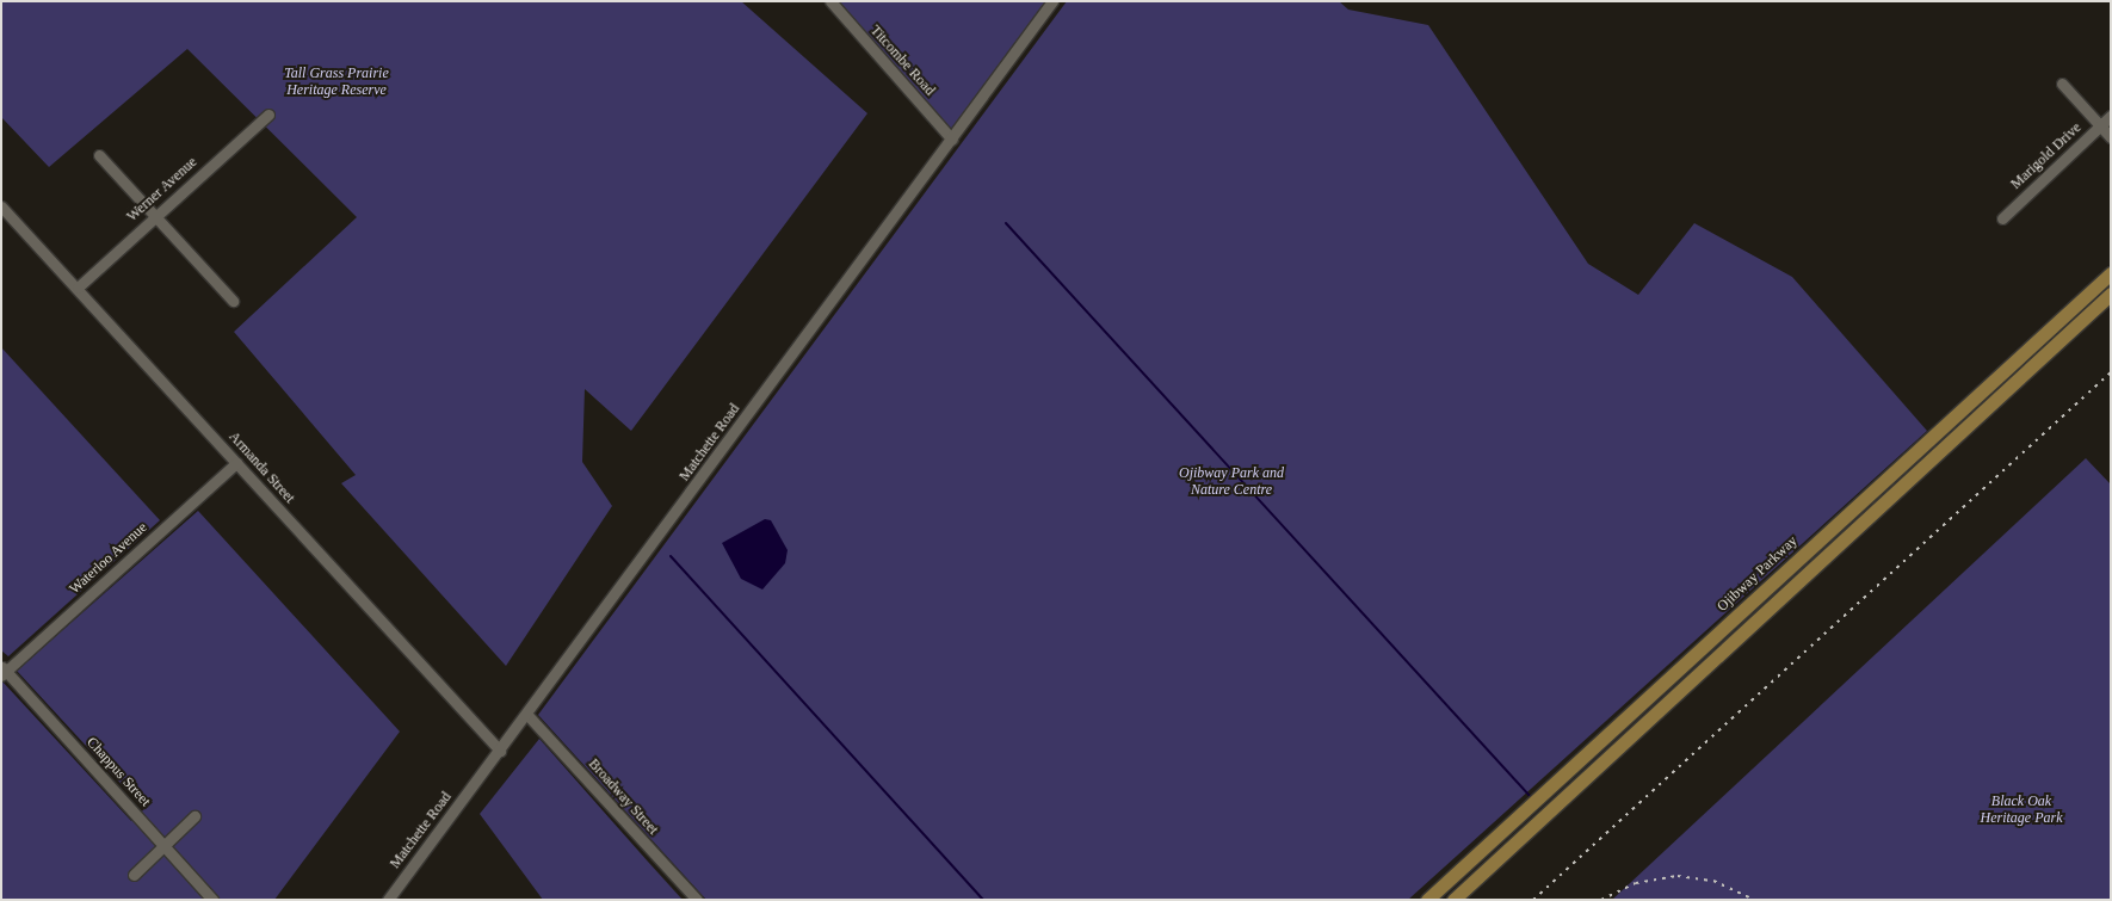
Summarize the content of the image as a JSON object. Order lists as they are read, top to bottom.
{
  "streets": {
    "main road": ["Ojibway Parkway"],
    "street": [
      "Titcombe Road",
      "Marigold Drive",
      "Werner Avenue",
      "Matchette Road",
      "Armanda Street",
      "Waterloo Avenue",
      "Chappus Street",
      "Broadway Street"
    ]
  },
  "crossings": [
    ["Titcombe Road", "Matchette Road"],
    ["Werner Avenue", "Armanda Street"],
    ["Matchette Road", "Armanda Street"],
    ["Matchette Road", "Broadway Street"],
    ["Armanda Street", "Waterloo Avenue"],
    ["Waterloo Avenue", "Chappus Street"]
  ],
  "parks": ["Tall Grass Prairie Heritage Reserve", "Ojibway Park and Nature Centre", "Black Oak Heritage Park"]
}
